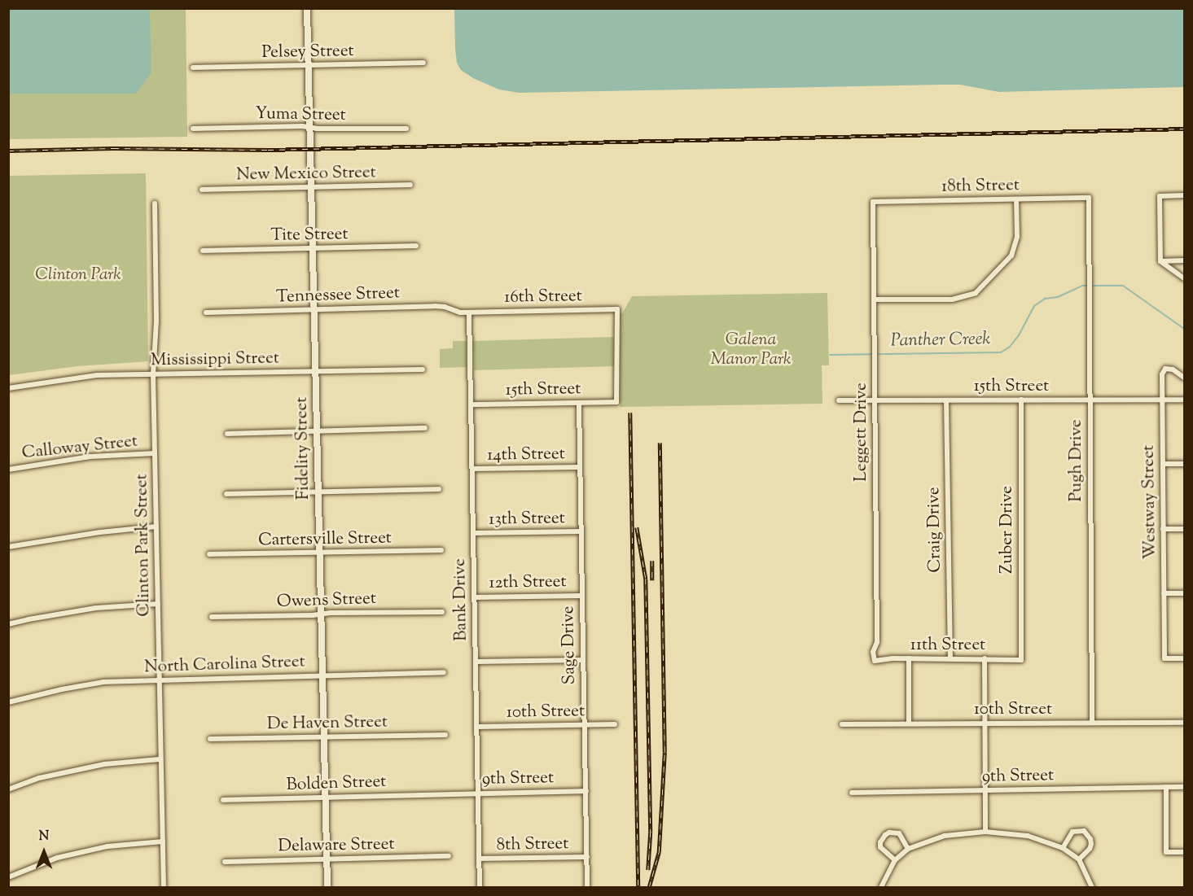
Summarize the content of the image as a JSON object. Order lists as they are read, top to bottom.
{
  "streets": {
    "main road": ["Fidelity Street"],
    "street": [
      "Pelsey Street",
      "Yuma Street",
      "New Mexico Street",
      "18th Street",
      "Tite Street",
      "Tennessee Street",
      "16th Street",
      "Mississippi Street",
      "15th Street",
      "Leggett Drive",
      "Calloway Street",
      "14th Street",
      "Pugh Drive",
      "Westway Street",
      "13th Street",
      "Craig Drive",
      "Zuber Drive",
      "Cartersville Street",
      "Clinton Park Street",
      "12th Street",
      "Bank Drive",
      "Owens Street",
      "Sage Drive",
      "11th Street",
      "North Carolina Street",
      "10th Street",
      "De Haven Street",
      "9th Street",
      "Bolden Street",
      "8th Street",
      "Delaware Street"
    ]
  },
  "crossings": [
    ["Pelsey Street", "Fidelity Street"],
    ["Yuma Street", "Fidelity Street"],
    ["New Mexico Street", "Fidelity Street"],
    ["18th Street", "Leggett Drive"],
    ["18th Street", "Pugh Drive"],
    ["Tite Street", "Fidelity Street"],
    ["Tennessee Street", "16th Street"],
    ["Tennessee Street", "Fidelity Street"],
    ["Tennessee Street", "Bank Drive"],
    ["16th Street", "15th Street"],
    ["16th Street", "Bank Drive"],
    ["Mississippi Street", "Fidelity Street"],
    ["Mississippi Street", "Clinton Park Street"],
    ["15th Street", "Leggett Drive"],
    ["15th Street", "Pugh Drive"],
    ["15th Street", "Westway Street"],
    ["15th Street", "Craig Drive"],
    ["15th Street", "Zuber Drive"],
    ["15th Street", "Bank Drive"],
    ["15th Street", "Sage Drive"],
    ["Leggett Drive", "11th Street"],
    ["Calloway Street", "Clinton Park Street"],
    ["Fidelity Street", "Cartersville Street"],
    ["Fidelity Street", "Owens Street"],
    ["Fidelity Street", "North Carolina Street"],
    ["Fidelity Street", "De Haven Street"],
    ["Fidelity Street", "Bolden Street"],
    ["Fidelity Street", "Delaware Street"],
    ["14th Street", "Bank Drive"],
    ["14th Street", "Sage Drive"],
    ["Pugh Drive", "10th Street"],
    ["13th Street", "Bank Drive"],
    ["13th Street", "Sage Drive"],
    ["Craig Drive", "11th Street"],
    ["Zuber Drive", "11th Street"],
    ["Clinton Park Street", "North Carolina Street"],
    ["12th Street", "Bank Drive"],
    ["12th Street", "Sage Drive"],
    ["Bank Drive", "10th Street"],
    ["Bank Drive", "9th Street"],
    ["Bank Drive", "8th Street"],
    ["Sage Drive", "10th Street"],
    ["Sage Drive", "9th Street"],
    ["Sage Drive", "8th Street"],
    ["9th Street", "Bolden Street"]
  ],
  "water": ["Panther Creek"],
  "parks": ["Clinton Park", "Galena Manor Park"],
  "north": "top"
}
